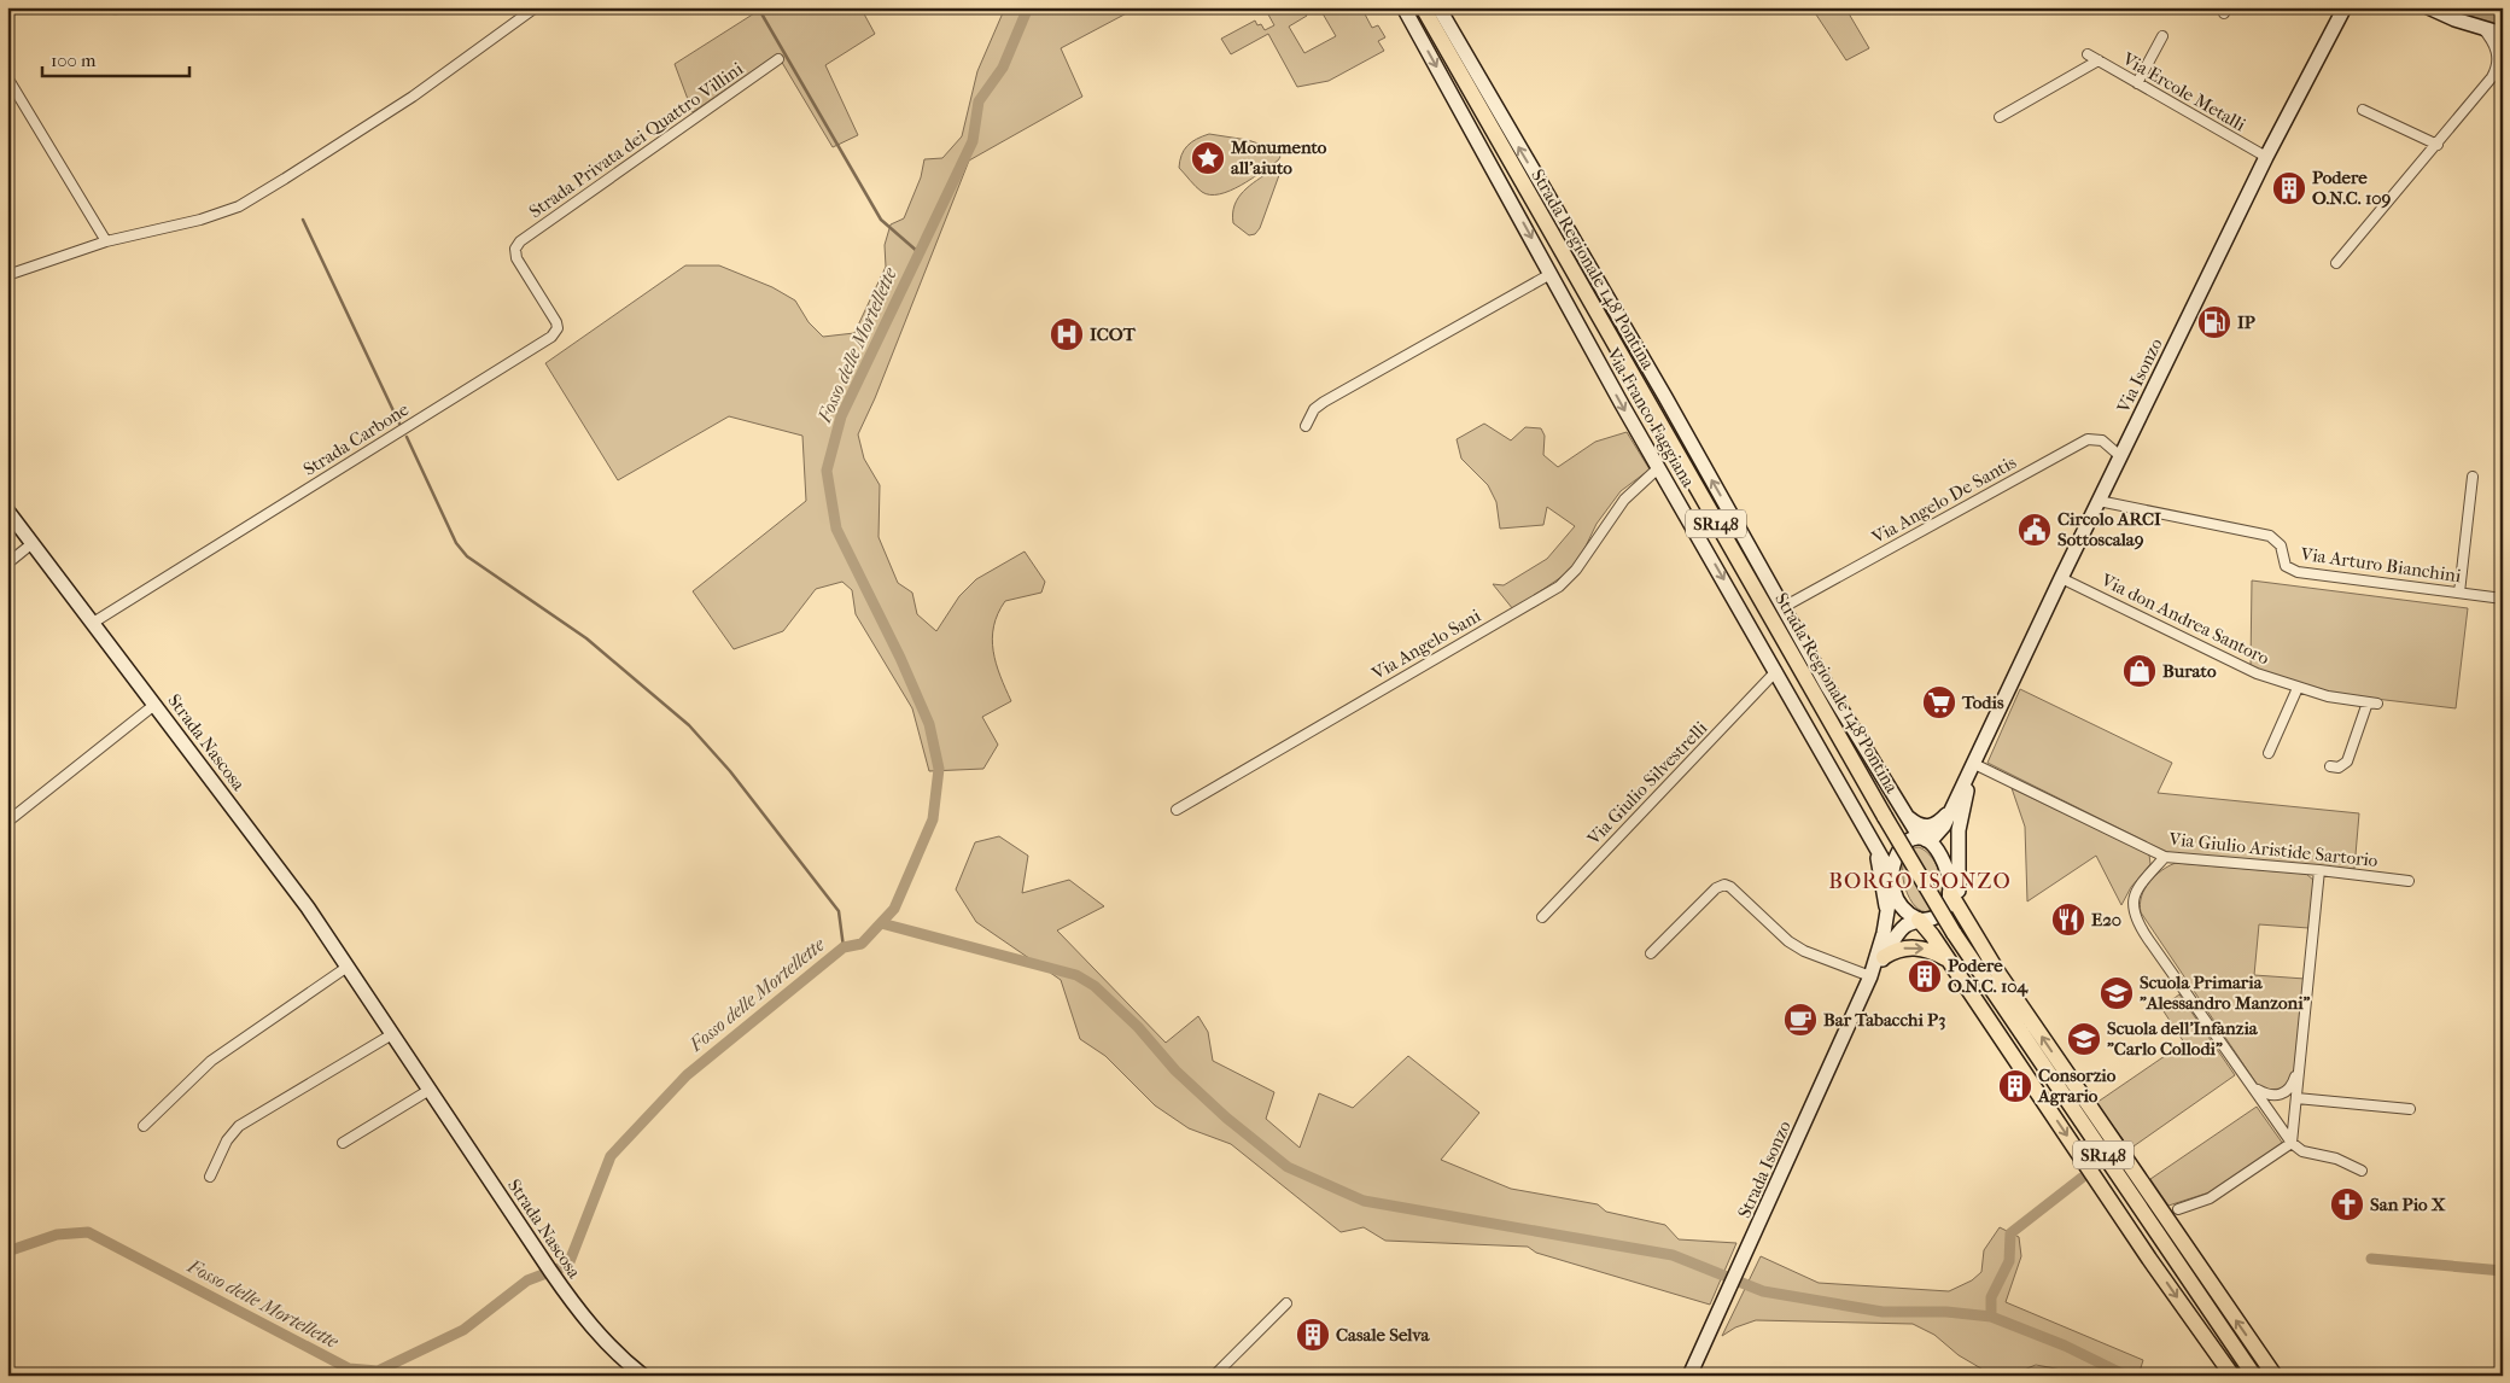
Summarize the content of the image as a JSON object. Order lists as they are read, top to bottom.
{
  "streets": {
    "main road": ["Strada Regionale 148 Pontina", "SR148"],
    "street": [
      "Via Ercole Metalli",
      "Strada Privata dei Quattro Villini",
      "Via Isonzo",
      "Via Franco Faggiana",
      "Strada Carbone",
      "Via Angelo De Santis",
      "Via Arturo Bianchini",
      "Via don Andrea Santoro",
      "Via Angelo Sani",
      "Strada Nascosa",
      "Via Giulio Silvestrelli",
      "Via Giulio Aristide Sartorio",
      "Strada Isonzo"
    ]
  },
  "crossings": [
    ["Via Ercole Metalli", "Via Isonzo"],
    ["Strada Privata dei Quattro Villini", "Strada Carbone"],
    ["Via Isonzo", "Via Angelo De Santis"],
    ["Via Isonzo", "Via Arturo Bianchini"],
    ["Via Isonzo", "Via don Andrea Santoro"],
    ["Via Isonzo", "Via Giulio Aristide Sartorio"],
    ["Via Franco Faggiana", "Via Angelo Sani"],
    ["Via Franco Faggiana", "Via Giulio Silvestrelli"],
    ["Strada Carbone", "Strada Nascosa"]
  ],
  "districts": ["BORGO ISONZO"],
  "water": ["Fosso delle Mortellette"],
  "places": {
    "place": ["Monumento all'aiuto"],
    "building": [
      "Podere O.N.C. 109",
      "Podere O.N.C. 104",
      "Consorzio Agrario",
      "Casale Selva"
    ],
    "fuel station": ["IP"],
    "hospital": ["ICOT"],
    "public building": ["Circolo ARCI Sottoscala9"],
    "shop": ["Burato"],
    "supermarket": ["Todis"],
    "restaurant": ["E20"],
    "school or university": ["Scuola Primaria \"Alessandro Manzoni\"", "Scuola dell'Infanzia \"Carlo Collodi\""],
    "cafe": ["Bar Tabacchi P3"],
    "church": ["San Pio X"]
  },
  "scale_bar": "100 m"
}
